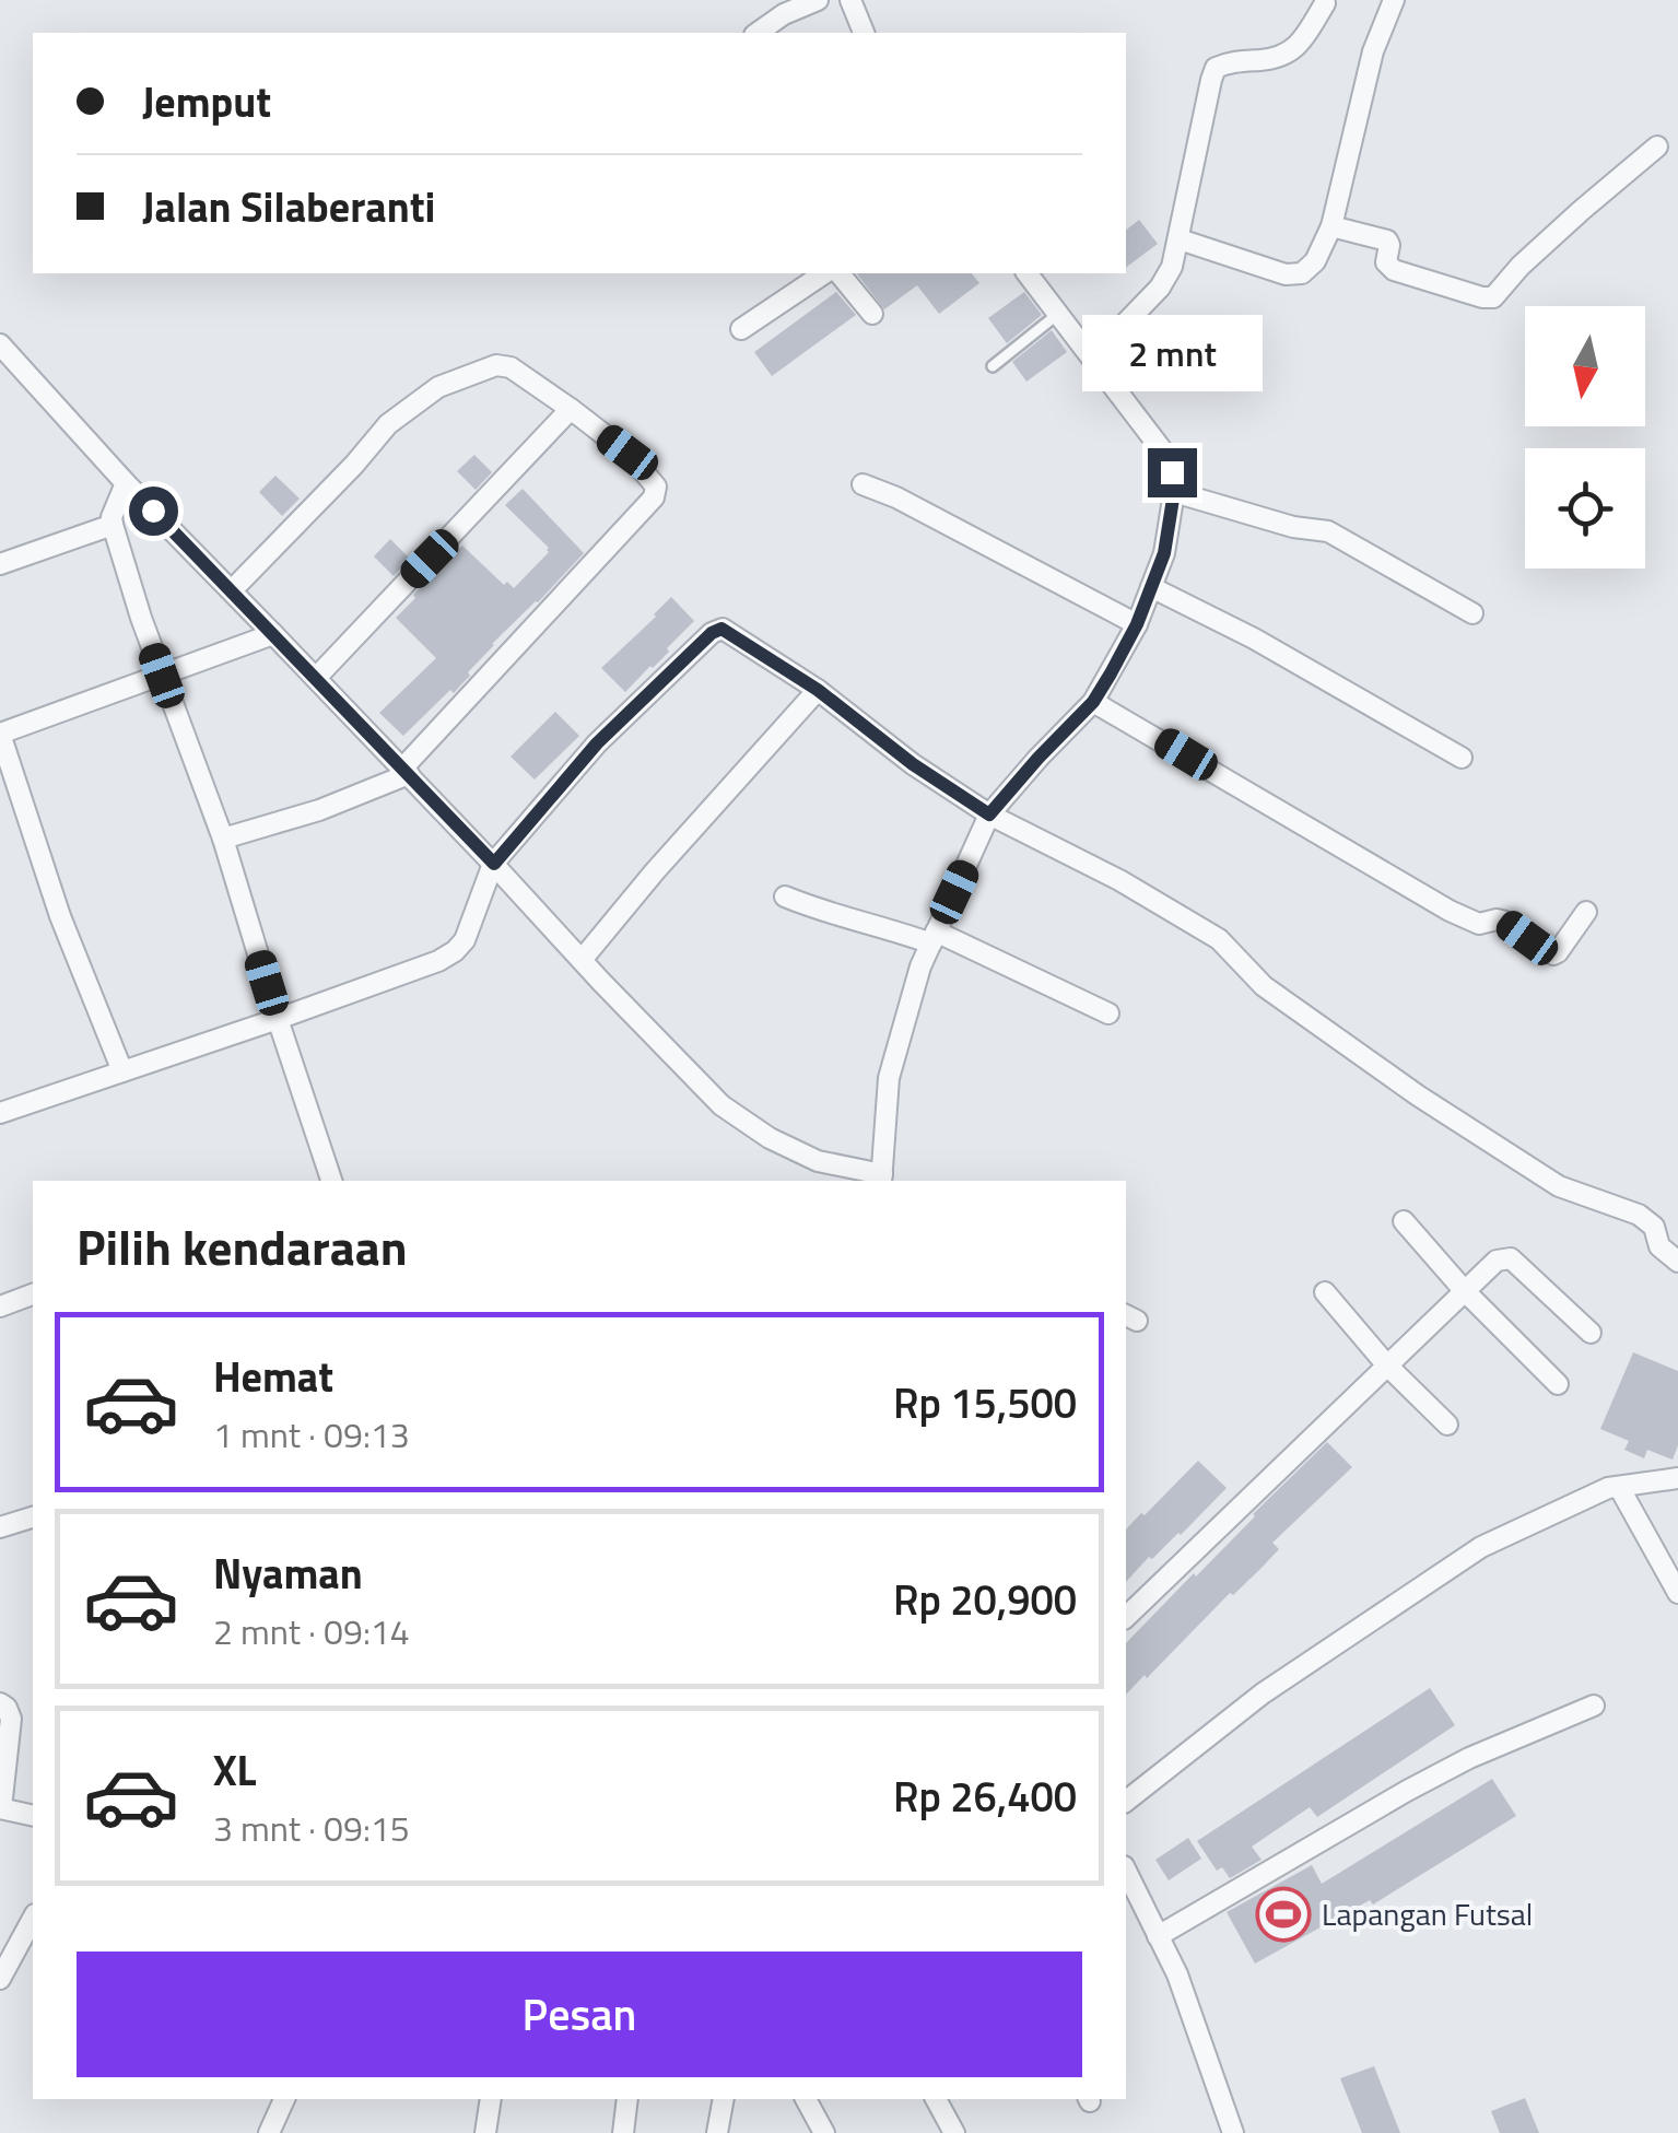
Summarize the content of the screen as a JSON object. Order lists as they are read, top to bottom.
{
  "places": {
    "sports": ["Lapangan Futsal"]
  },
  "north": "bottom",
  "page": {
    "banner": ["Jemput", "Jalan Silaberanti"],
    "bubble": "2 mnt",
    "heading": "Pilih kendaraan",
    "list": [
      {
        "name": "Hemat",
        "note": "1 mnt · 09:13",
        "value": "Rp 15,500"
      },
      {
        "name": "Nyaman",
        "note": "2 mnt · 09:14",
        "value": "Rp 20,900"
      },
      {
        "name": "XL",
        "note": "3 mnt · 09:15",
        "value": "Rp 26,400"
      }
    ],
    "buttons": "Pesan"
  }
}
